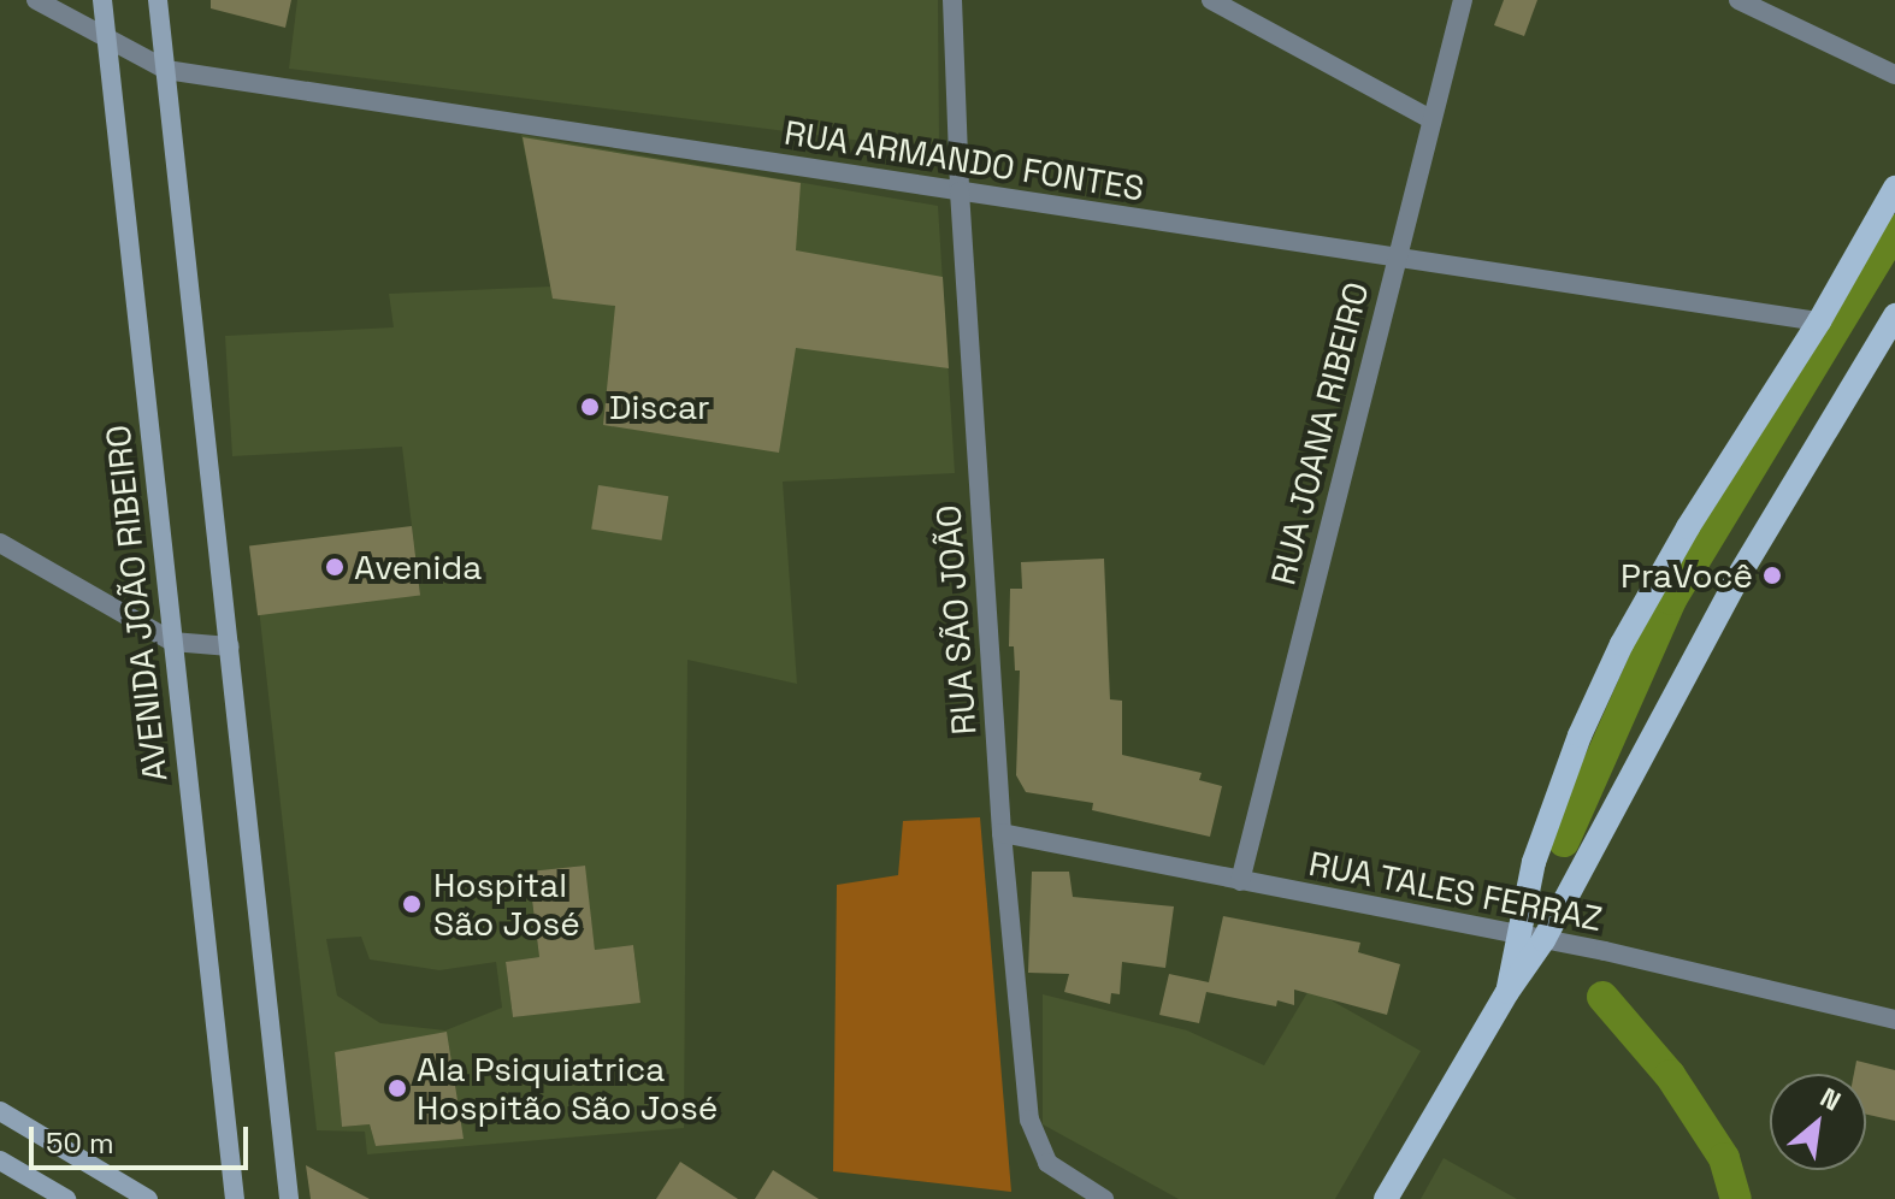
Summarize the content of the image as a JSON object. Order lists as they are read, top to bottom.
{
  "streets": {
    "main road": ["AVENIDA JOÃO RIBEIRO"],
    "street": [
      "RUA ARMANDO FONTES",
      "RUA JOANA RIBEIRO",
      "RUA SÃO JOÃO",
      "RUA TALES FERRAZ"
    ]
  },
  "crossings": [
    ["RUA ARMANDO FONTES", "RUA JOANA RIBEIRO"],
    ["RUA ARMANDO FONTES", "AVENIDA JOÃO RIBEIRO"],
    ["RUA ARMANDO FONTES", "RUA SÃO JOÃO"],
    ["RUA JOANA RIBEIRO", "RUA TALES FERRAZ"],
    ["RUA SÃO JOÃO", "RUA TALES FERRAZ"]
  ],
  "places": [
    "Discar",
    "Avenida",
    "PraVocê",
    "Hospital São José",
    "Ala Psiquiatrica Hospitão São José"
  ],
  "scale_bar": "50 m",
  "north": "top right"
}
